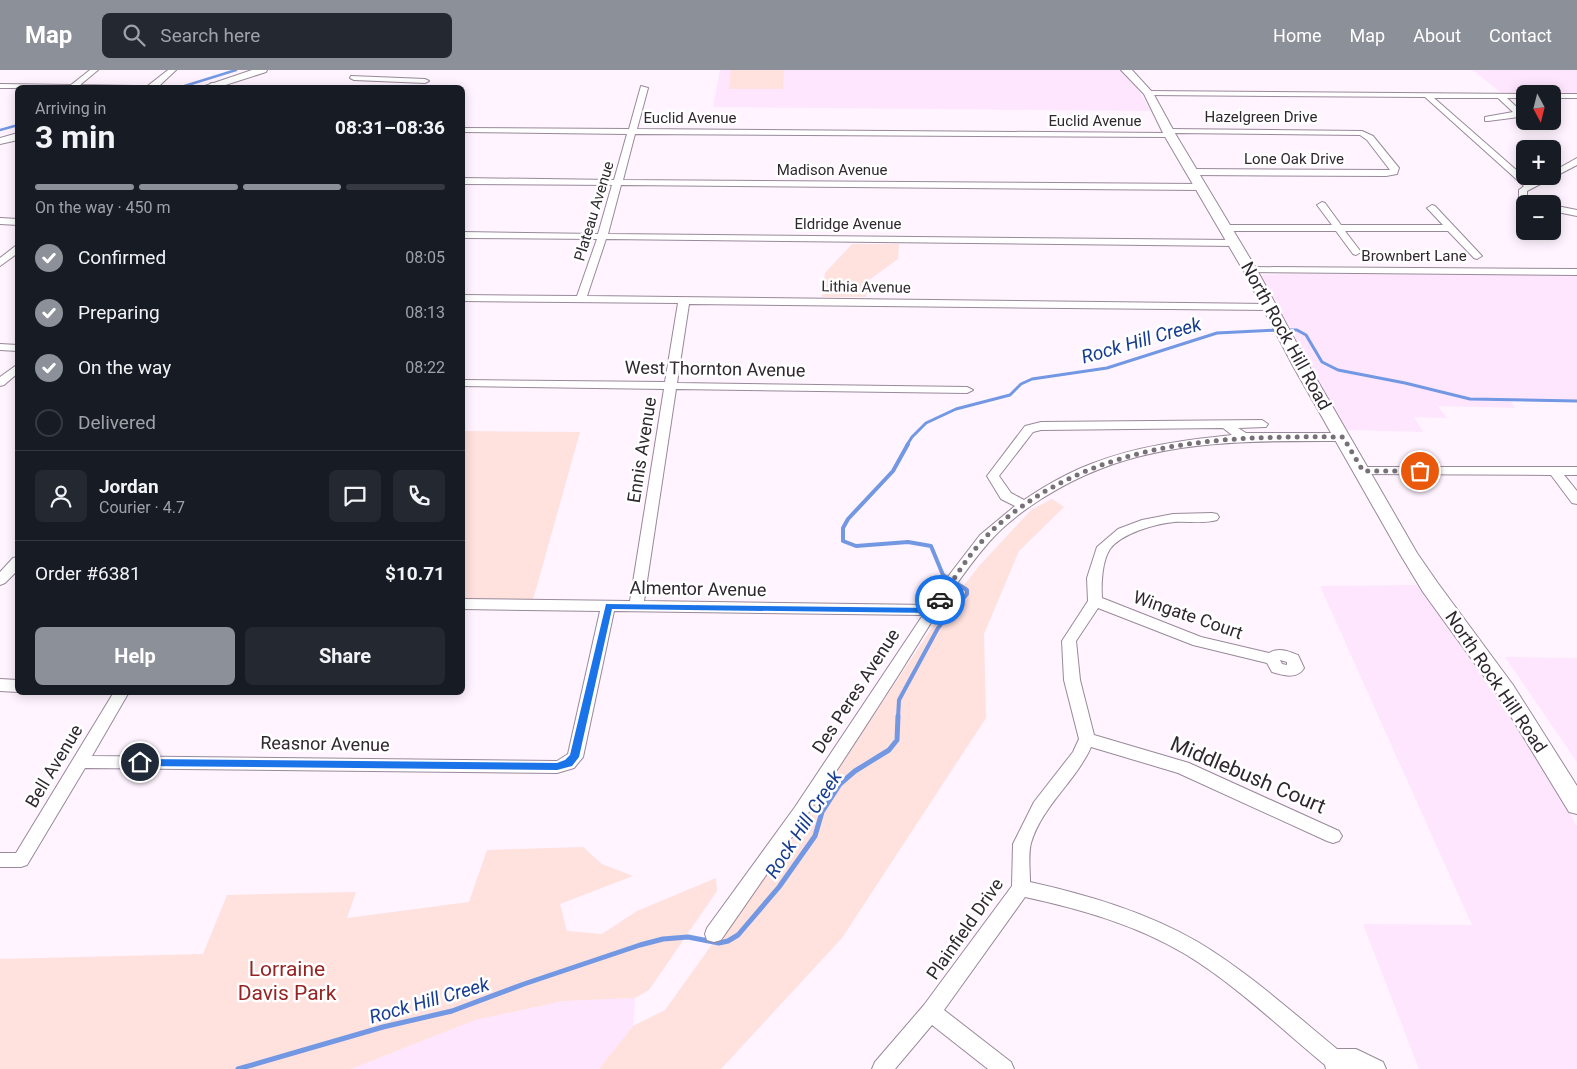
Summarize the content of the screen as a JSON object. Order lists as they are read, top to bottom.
{
  "streets": {
    "street": [
      "Hazelgreen Drive",
      "Euclid Avenue",
      "Lone Oak Drive",
      "Madison Avenue",
      "Plateau Avenue",
      "Eldridge Avenue",
      "Brownbert Lane",
      "Lithia Avenue",
      "North Rock Hill Road",
      "West Thornton Avenue",
      "Ennis Avenue",
      "Almentor Avenue",
      "Wingate Court",
      "Des Peres Avenue",
      "Reasnor Avenue",
      "Bell Avenue",
      "Middlebush Court",
      "Plainfield Drive"
    ]
  },
  "crossings": [
    ["Hazelgreen Drive", "Euclid Avenue"],
    ["Hazelgreen Drive", "Lone Oak Drive"],
    ["Hazelgreen Drive", "North Rock Hill Road"],
    ["Euclid Avenue", "Plateau Avenue"],
    ["Euclid Avenue", "North Rock Hill Road"],
    ["Lone Oak Drive", "North Rock Hill Road"],
    ["Madison Avenue", "Plateau Avenue"],
    ["Madison Avenue", "North Rock Hill Road"],
    ["Plateau Avenue", "Eldridge Avenue"],
    ["Plateau Avenue", "Lithia Avenue"],
    ["Eldridge Avenue", "North Rock Hill Road"],
    ["Brownbert Lane", "North Rock Hill Road"],
    ["Lithia Avenue", "North Rock Hill Road"],
    ["Lithia Avenue", "Ennis Avenue"],
    ["North Rock Hill Road", "Des Peres Avenue"],
    ["West Thornton Avenue", "Ennis Avenue"],
    ["Ennis Avenue", "Almentor Avenue"],
    ["Almentor Avenue", "Des Peres Avenue"],
    ["Almentor Avenue", "Reasnor Avenue"],
    ["Reasnor Avenue", "Bell Avenue"],
    ["Middlebush Court", "Plainfield Drive"]
  ],
  "water": ["Rock Hill Creek"],
  "parks": ["Lorraine Davis Park"],
  "north": "bottom",
  "page": {
    "header": "Map",
    "search": "Search here",
    "nav": [
      "Home",
      "Map",
      "About",
      "Contact"
    ],
    "map_buttons": ["+", "−"],
    "heading": ["3 min", "Arriving in", "08:31–08:36"],
    "panel": [
      "Jordan",
      "Courier · 4.7",
      "Order #6381",
      "$10.71"
    ],
    "bar": "On the way · 450 m",
    "list": [
      ["Confirmed", "08:05"],
      ["Preparing", "08:13"],
      ["On the way", "08:22"],
      "Delivered"
    ],
    "buttons": ["Help", "Share"]
  }
}
